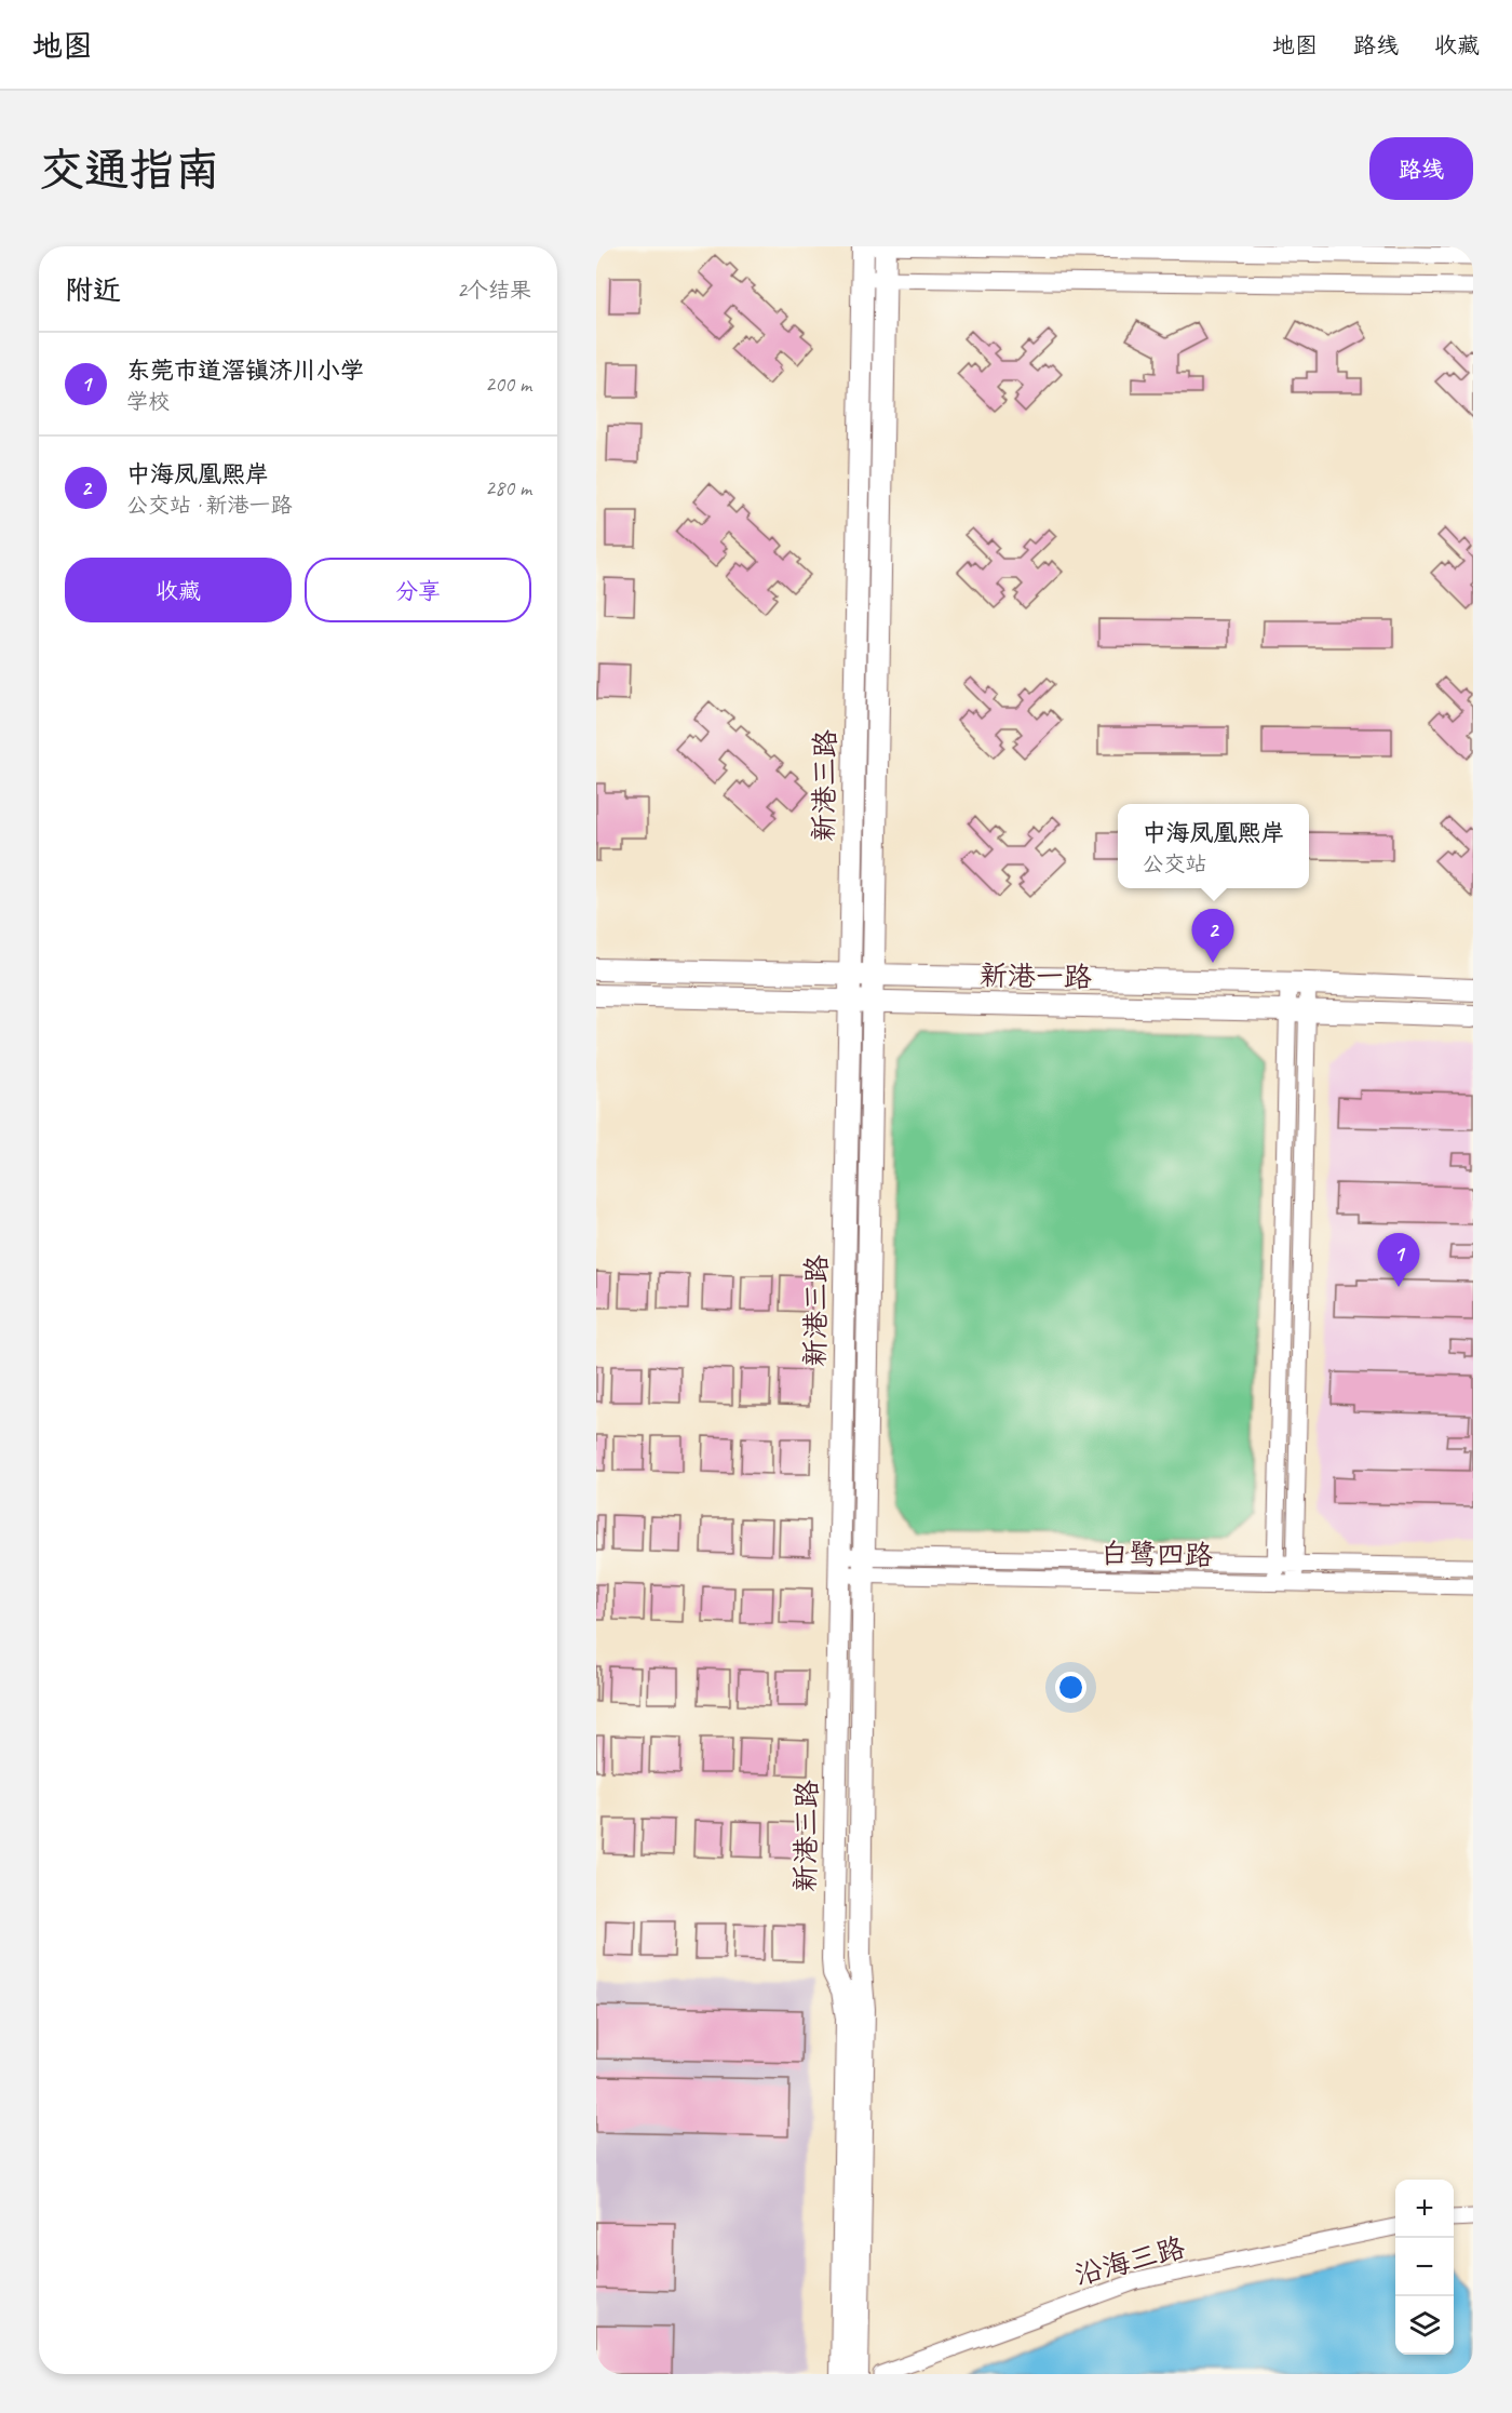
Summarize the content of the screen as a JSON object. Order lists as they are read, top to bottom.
{
  "streets": {
    "street": [
      "新港三路",
      "新港一路",
      "白鹭四路",
      "沿海三路"
    ]
  },
  "crossings": [
    ["新港三路", "新港一路"],
    ["新港三路", "白鹭四路"]
  ],
  "page": {
    "header": "地图",
    "nav": ["地图", "路线", "收藏"],
    "buttons": [
      "路线",
      ["收藏", "分享"]
    ],
    "title": "交通指南",
    "heading": ["附近", "2个结果"],
    "list": [
      {
        "mark": "1",
        "name": "东莞市道滘镇济川小学",
        "note": "学校",
        "value": "200 m"
      },
      {
        "mark": "2",
        "name": "中海凤凰熙岸",
        "note": "公交站 · 新港一路",
        "value": "280 m"
      }
    ],
    "popup": ["中海凤凰熙岸", "公交站"],
    "pins": ["2", "1"],
    "map_buttons": ["+", "−"]
  }
}
